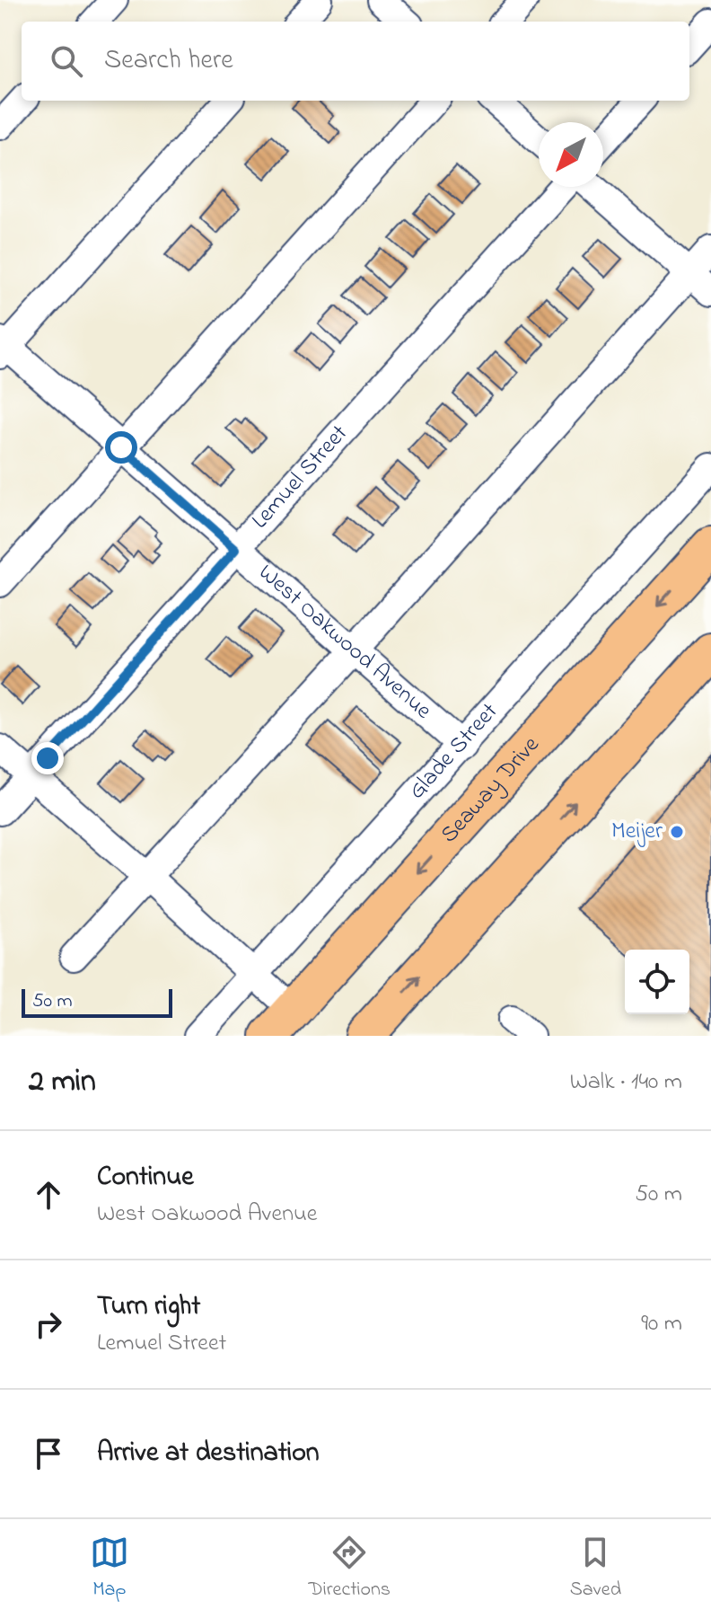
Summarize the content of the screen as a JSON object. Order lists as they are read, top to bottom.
{
  "streets": {
    "highway": ["Seaway Drive"],
    "street": ["Lemuel Street", "West Oakwood Avenue", "Glade Street"]
  },
  "crossings": [
    ["Lemuel Street", "West Oakwood Avenue"],
    ["West Oakwood Avenue", "Glade Street"]
  ],
  "places": ["Meijer"],
  "scale_bar": "50 m",
  "north": "bottom left",
  "page": {
    "search": "Search here",
    "scale": "50 m",
    "heading": ["2 min", "Walk · 140 m"],
    "list": [
      ["Continue", "West Oakwood Avenue", "50 m"],
      ["Turn right", "Lemuel Street", "90 m"],
      "Arrive at destination"
    ],
    "nav": ["Map", "Directions", "Saved"]
  }
}
